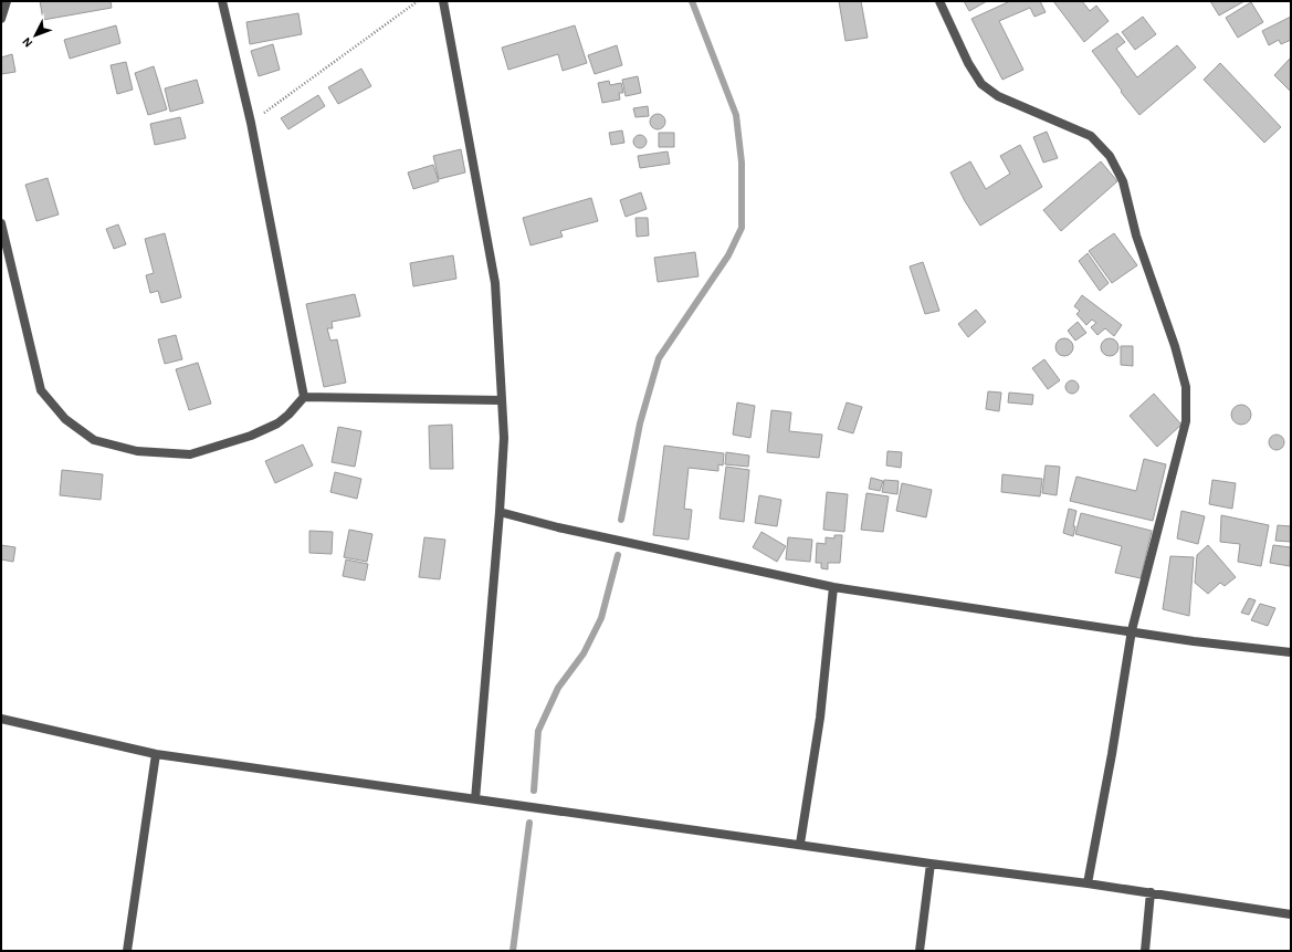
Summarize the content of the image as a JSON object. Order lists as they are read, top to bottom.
{
  "north": "bottom left"
}
